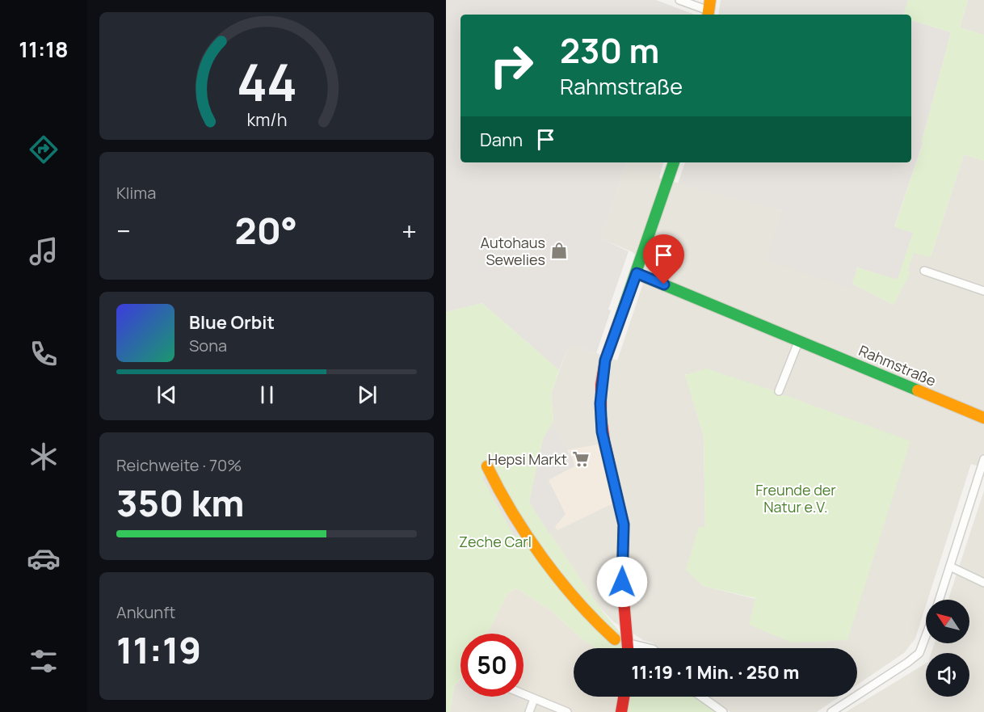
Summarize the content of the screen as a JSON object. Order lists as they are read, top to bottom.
{
  "streets": {
    "street": ["Rahmstraße"]
  },
  "parks": ["Freunde der Natur e.V.", "Zeche Carl"],
  "places": {
    "shop": ["Autohaus Sewelies"],
    "supermarket": ["Hepsi Markt"]
  },
  "north": "top left",
  "page": {
    "tabs": "11:18",
    "turn": ["230 m", "Rahmstraße"],
    "then": "Dann",
    "tile": [
      "Klima",
      ["Reichweite · 70%", "350 km"],
      ["Ankunft", "11:19"]
    ],
    "heat": ["−", "20°", "+"],
    "song": ["Blue Orbit", "Sona"],
    "limit": "50",
    "trip": "11:19 · 1 Min. · 250 m",
    "gauge": ["44", "km/h"]
  }
}
